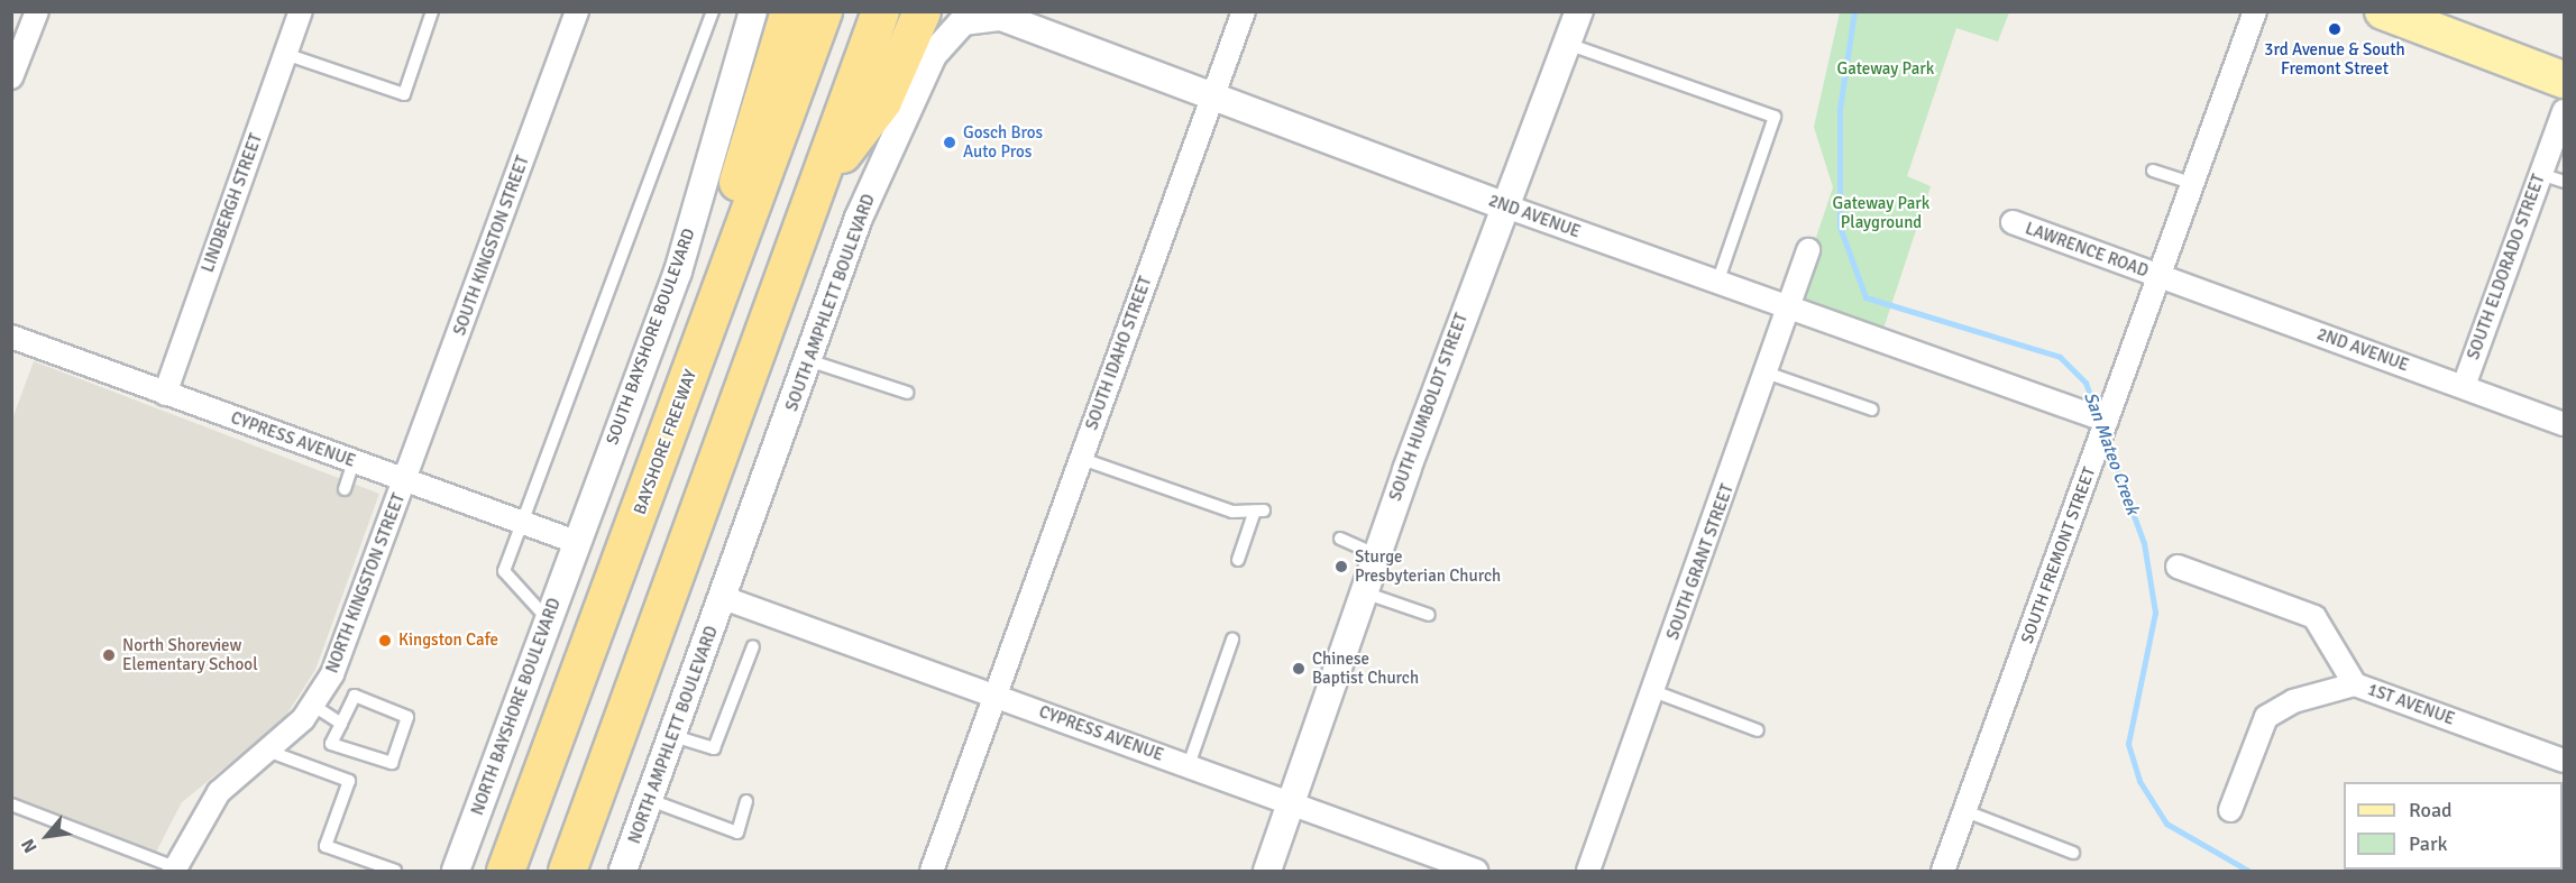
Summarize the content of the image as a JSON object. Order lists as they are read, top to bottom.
{
  "streets": {
    "highway": ["BAYSHORE FREEWAY"],
    "street": [
      "LINDBERGH STREET",
      "2ND AVENUE",
      "SOUTH KINGSTON STREET",
      "LAWRENCE ROAD",
      "SOUTH ELDORADO STREET",
      "SOUTH AMPHLETT BOULEVARD",
      "SOUTH BAYSHORE BOULEVARD",
      "SOUTH IDAHO STREET",
      "SOUTH HUMBOLDT STREET",
      "CYPRESS AVENUE",
      "SOUTH FREMONT STREET",
      "SOUTH GRANT STREET",
      "NORTH KINGSTON STREET",
      "1ST AVENUE",
      "NORTH BAYSHORE BOULEVARD",
      "NORTH AMPHLETT BOULEVARD"
    ]
  },
  "crossings": [
    ["LINDBERGH STREET", "CYPRESS AVENUE"],
    ["2ND AVENUE", "LAWRENCE ROAD"],
    ["2ND AVENUE", "SOUTH ELDORADO STREET"],
    ["2ND AVENUE", "SOUTH AMPHLETT BOULEVARD"],
    ["2ND AVENUE", "SOUTH IDAHO STREET"],
    ["2ND AVENUE", "SOUTH HUMBOLDT STREET"],
    ["2ND AVENUE", "SOUTH FREMONT STREET"],
    ["2ND AVENUE", "SOUTH GRANT STREET"],
    ["SOUTH KINGSTON STREET", "CYPRESS AVENUE"],
    ["SOUTH KINGSTON STREET", "NORTH KINGSTON STREET"],
    ["LAWRENCE ROAD", "SOUTH FREMONT STREET"],
    ["SOUTH AMPHLETT BOULEVARD", "CYPRESS AVENUE"],
    ["SOUTH AMPHLETT BOULEVARD", "NORTH AMPHLETT BOULEVARD"],
    ["SOUTH BAYSHORE BOULEVARD", "CYPRESS AVENUE"],
    ["SOUTH BAYSHORE BOULEVARD", "NORTH BAYSHORE BOULEVARD"],
    ["SOUTH IDAHO STREET", "CYPRESS AVENUE"],
    ["SOUTH HUMBOLDT STREET", "CYPRESS AVENUE"],
    ["CYPRESS AVENUE", "NORTH KINGSTON STREET"],
    ["CYPRESS AVENUE", "NORTH BAYSHORE BOULEVARD"],
    ["CYPRESS AVENUE", "NORTH AMPHLETT BOULEVARD"]
  ],
  "water": ["San Mateo Creek"],
  "parks": ["Gateway Park", "Gateway Park Playground"],
  "places": [
    "3rd Avenue & South Fremont Street",
    "Gosch Bros Auto Pros",
    "Sturge Presbyterian Church",
    "Kingston Cafe",
    "North Shoreview Elementary School",
    "Chinese Baptist Church"
  ],
  "legend": ["Road", "Park"],
  "north": "bottom left"
}
